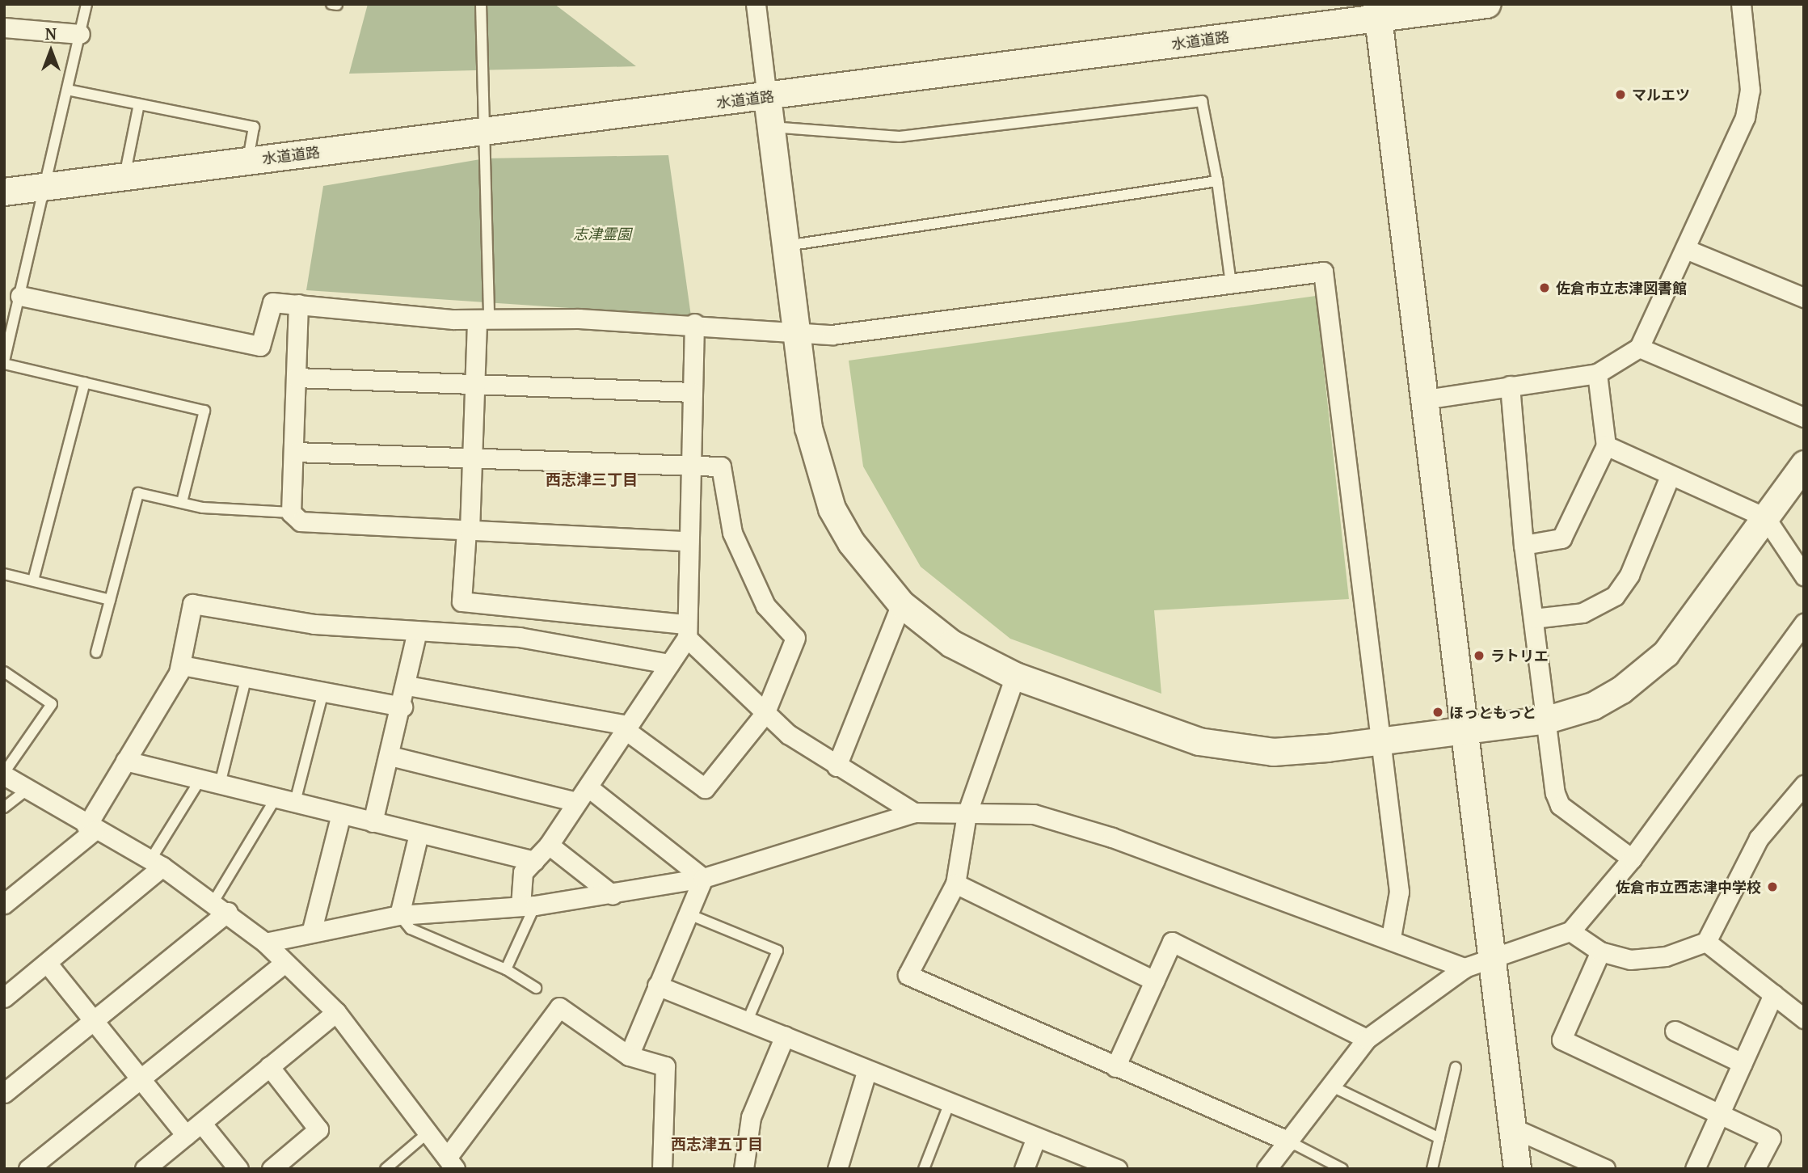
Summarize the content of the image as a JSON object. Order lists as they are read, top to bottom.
{
  "streets": {
    "street": ["水道道路"]
  },
  "districts": ["西志津三丁目", "西志津五丁目"],
  "parks": ["志津霊園"],
  "places": [
    "マルエツ",
    "佐倉市立志津図書館",
    "ラトリエ",
    "ほっともっと",
    "佐倉市立西志津中学校"
  ],
  "north": "top"
}
